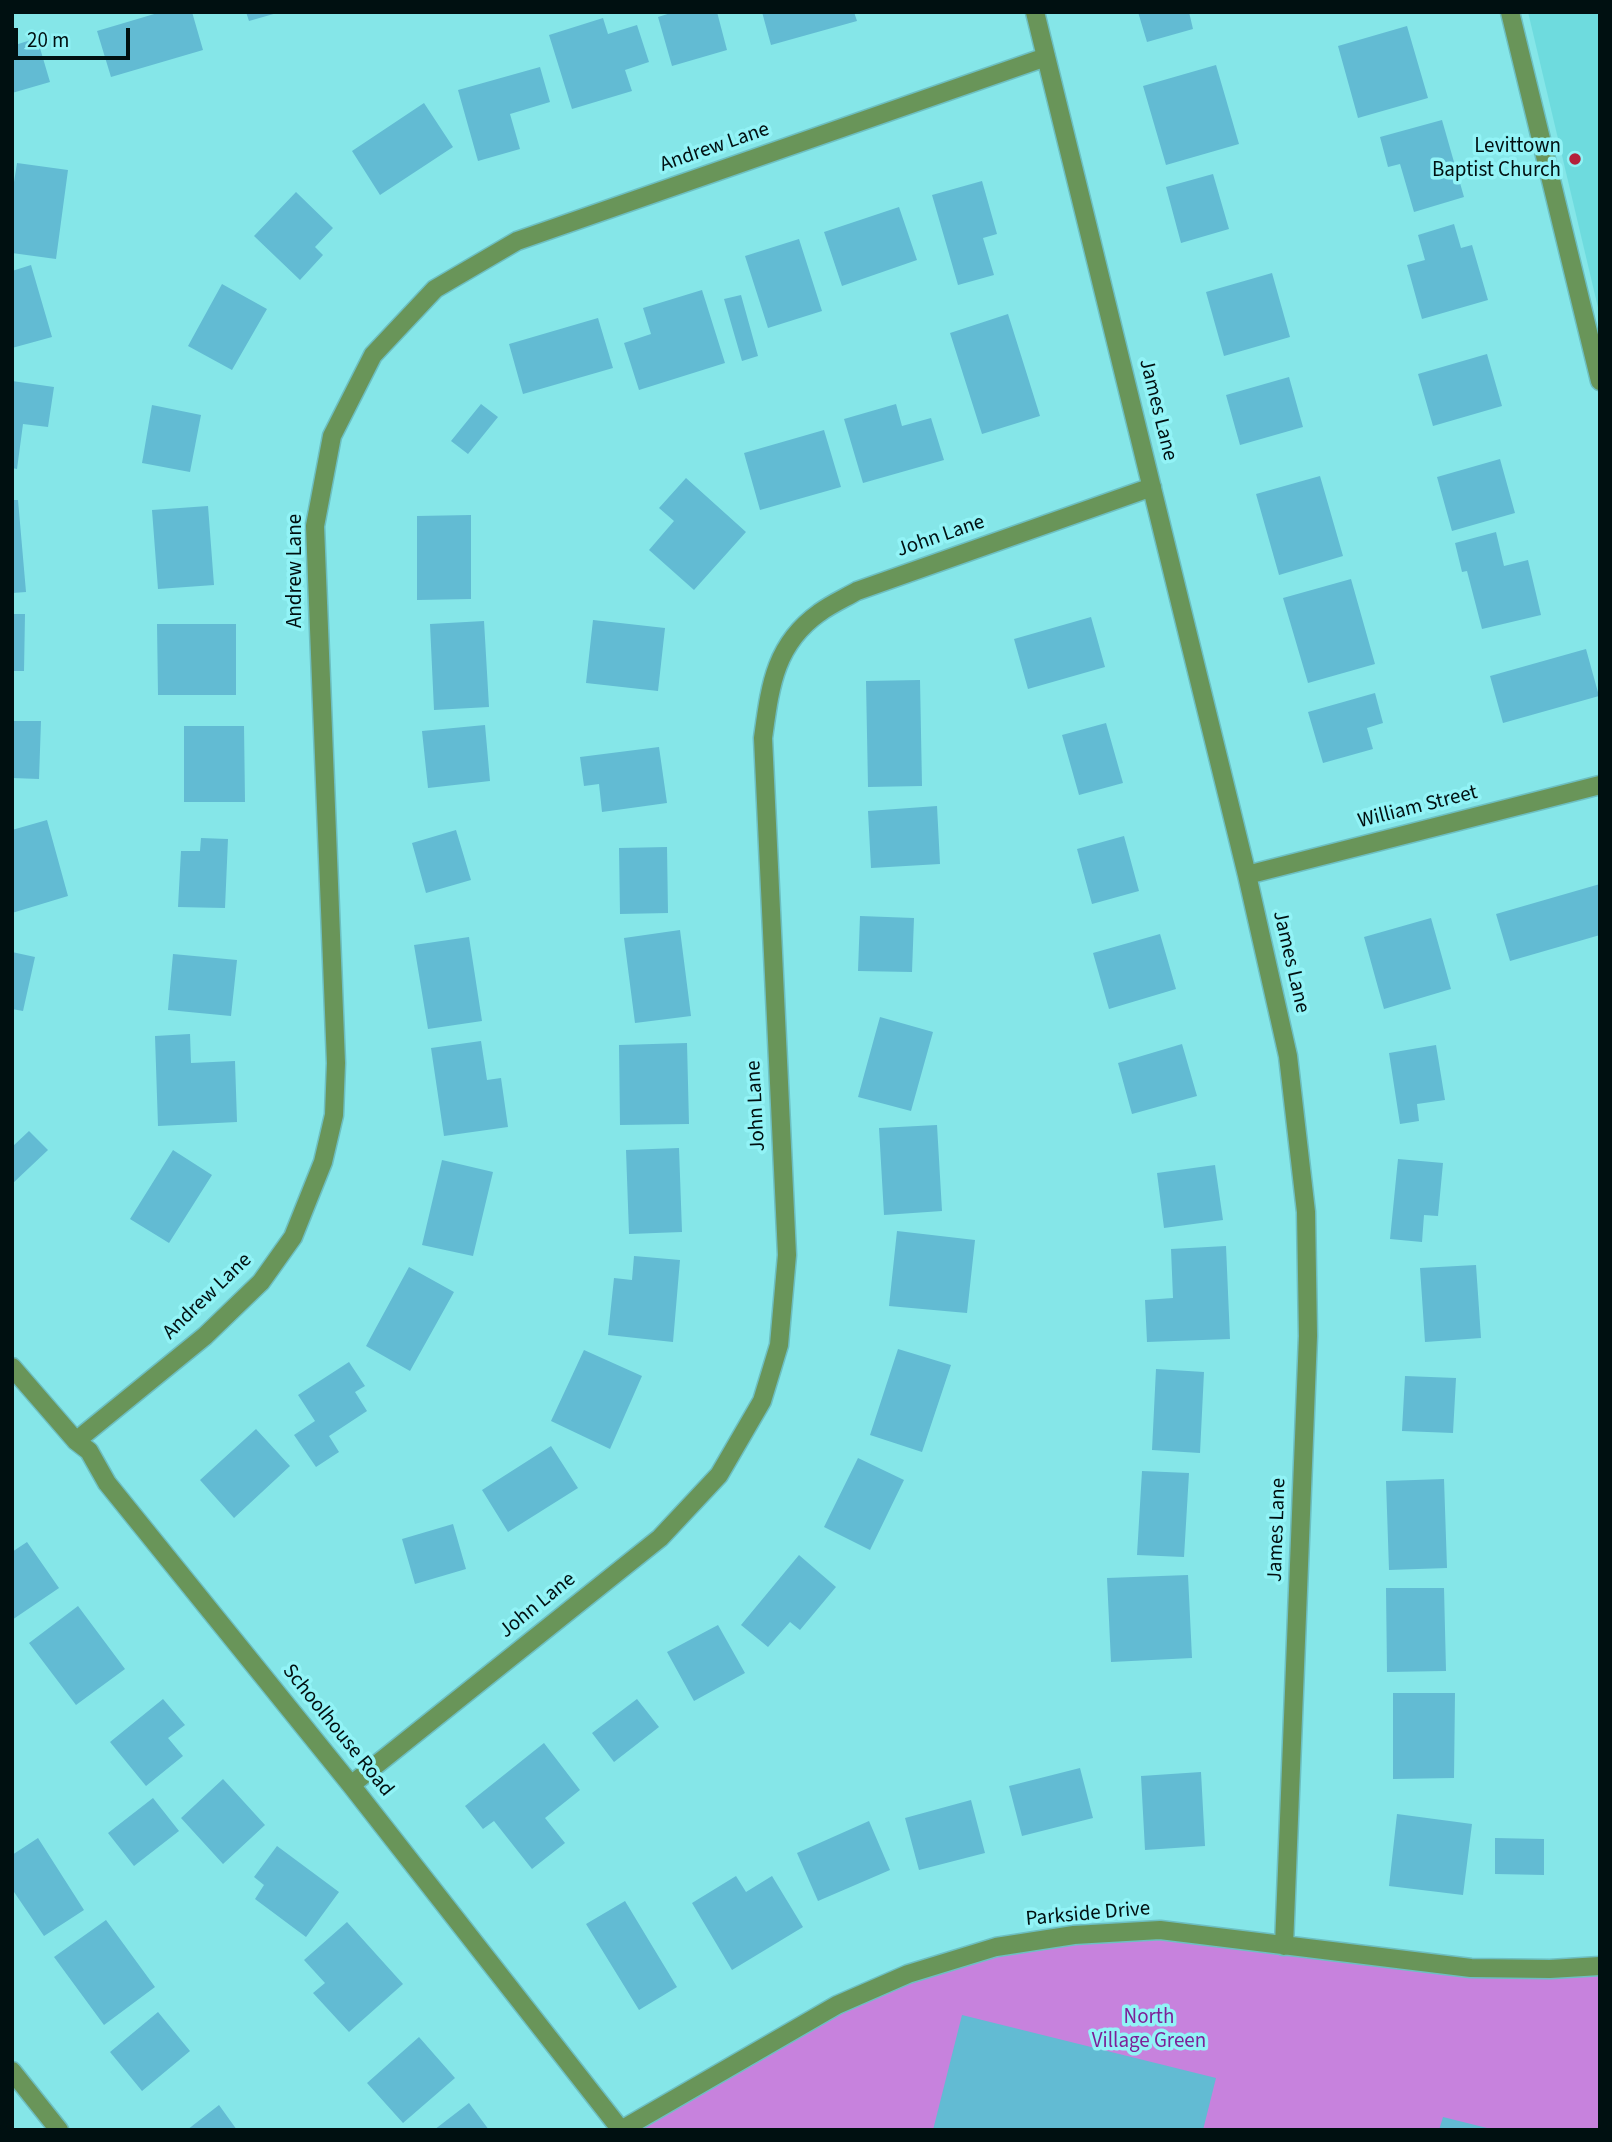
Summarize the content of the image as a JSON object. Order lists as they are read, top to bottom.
{
  "streets": {
    "street": [
      "Andrew Lane",
      "James Lane",
      "John Lane",
      "William Street",
      "Schoolhouse Road",
      "Parkside Drive"
    ]
  },
  "crossings": [
    ["Andrew Lane", "James Lane"],
    ["Andrew Lane", "Schoolhouse Road"],
    ["James Lane", "John Lane"],
    ["James Lane", "William Street"],
    ["James Lane", "Parkside Drive"],
    ["John Lane", "Schoolhouse Road"],
    ["Schoolhouse Road", "Parkside Drive"]
  ],
  "parks": ["North Village Green"],
  "places": ["Levittown Baptist Church"],
  "scale_bar": "20 m"
}
